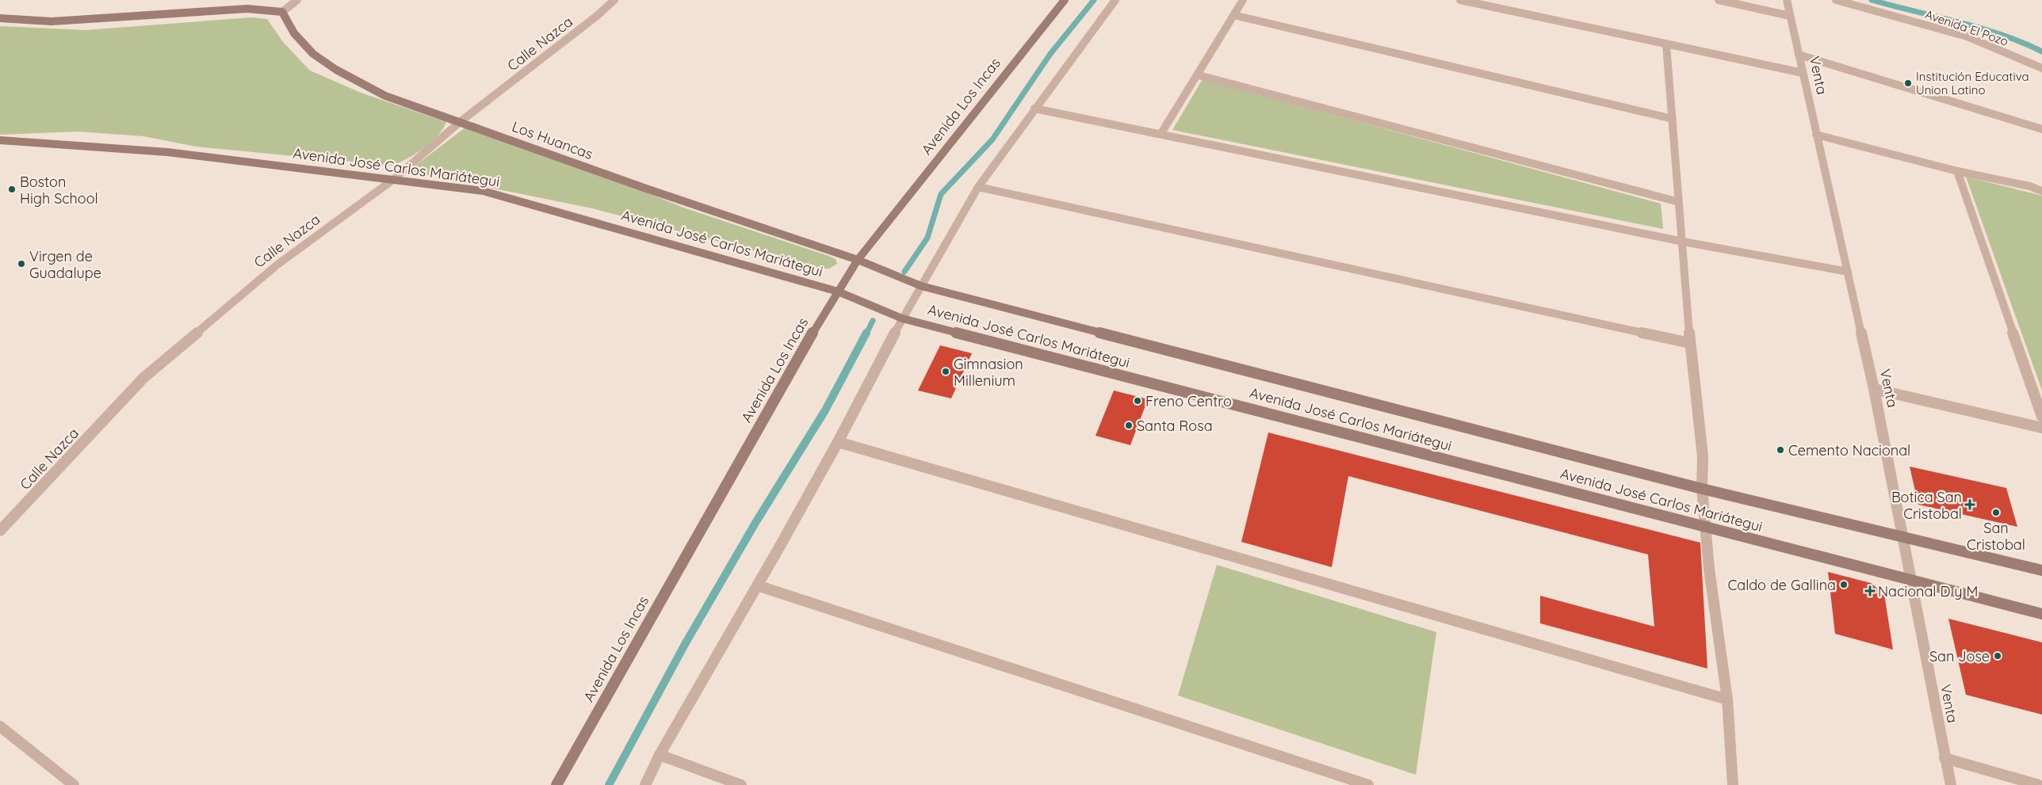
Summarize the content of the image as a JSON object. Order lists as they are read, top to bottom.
{
  "streets": {
    "main road": ["Avenida Los Incas", "Los Huancas", "Avenida José Carlos Mariátegui"],
    "street": ["Avenida El Pozo", "Calle Nazca", "Venta"]
  },
  "crossings": [
    ["Calle Nazca", "Los Huancas"],
    ["Calle Nazca", "Avenida José Carlos Mariátegui"],
    ["Venta", "Avenida José Carlos Mariátegui"],
    ["Avenida Los Incas", "Los Huancas"],
    ["Avenida Los Incas", "Avenida José Carlos Mariátegui"],
    ["Los Huancas", "Avenida José Carlos Mariátegui"]
  ],
  "places": {
    "other": [
      "Institución Educativa Union Latino",
      "Boston High School",
      "Virgen de Guadalupe",
      "Gimnasion Millenium",
      "Freno Centro",
      "Santa Rosa",
      "Cemento Nacional",
      "San Cristobal",
      "Caldo de Gallina",
      "San Jose"
    ],
    "health": ["Botica San Cristobal", "Nacional D y M"]
  }
}
